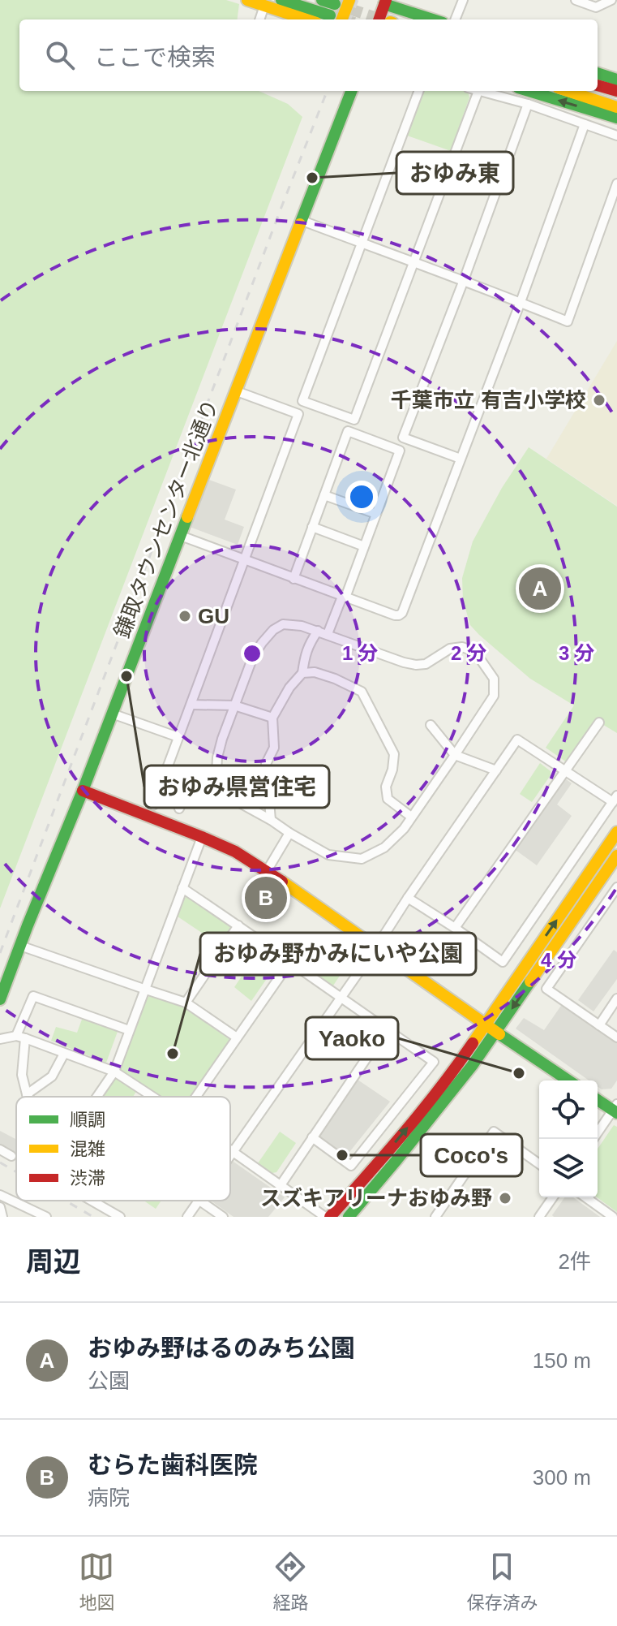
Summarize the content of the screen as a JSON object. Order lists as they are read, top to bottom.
{
  "streets": {
    "street": ["鎌取タウンセンター北通り"]
  },
  "places": [
    "おゆみ東",
    "千葉市立 有吉小学校",
    "GU",
    "おゆみ県営住宅",
    "おゆみ野かみにいや公園",
    "Yaoko",
    "Coco's",
    "スズキアリーナおゆみ野"
  ],
  "legend": ["順調", "混雑", "渋滞"],
  "page": {
    "search": "ここで検索",
    "pins": ["A", "B"],
    "heading": ["周辺", "2件"],
    "list": [
      {
        "mark": "A",
        "name": "おゆみ野はるのみち公園",
        "note": "公園",
        "value": "150 m"
      },
      {
        "mark": "B",
        "name": "むらた歯科医院",
        "note": "病院",
        "value": "300 m"
      }
    ],
    "nav": ["地図", "経路", "保存済み"]
  },
  "rings": [
    "1 分",
    "2 分",
    "3 分",
    "4 分"
  ]
}
